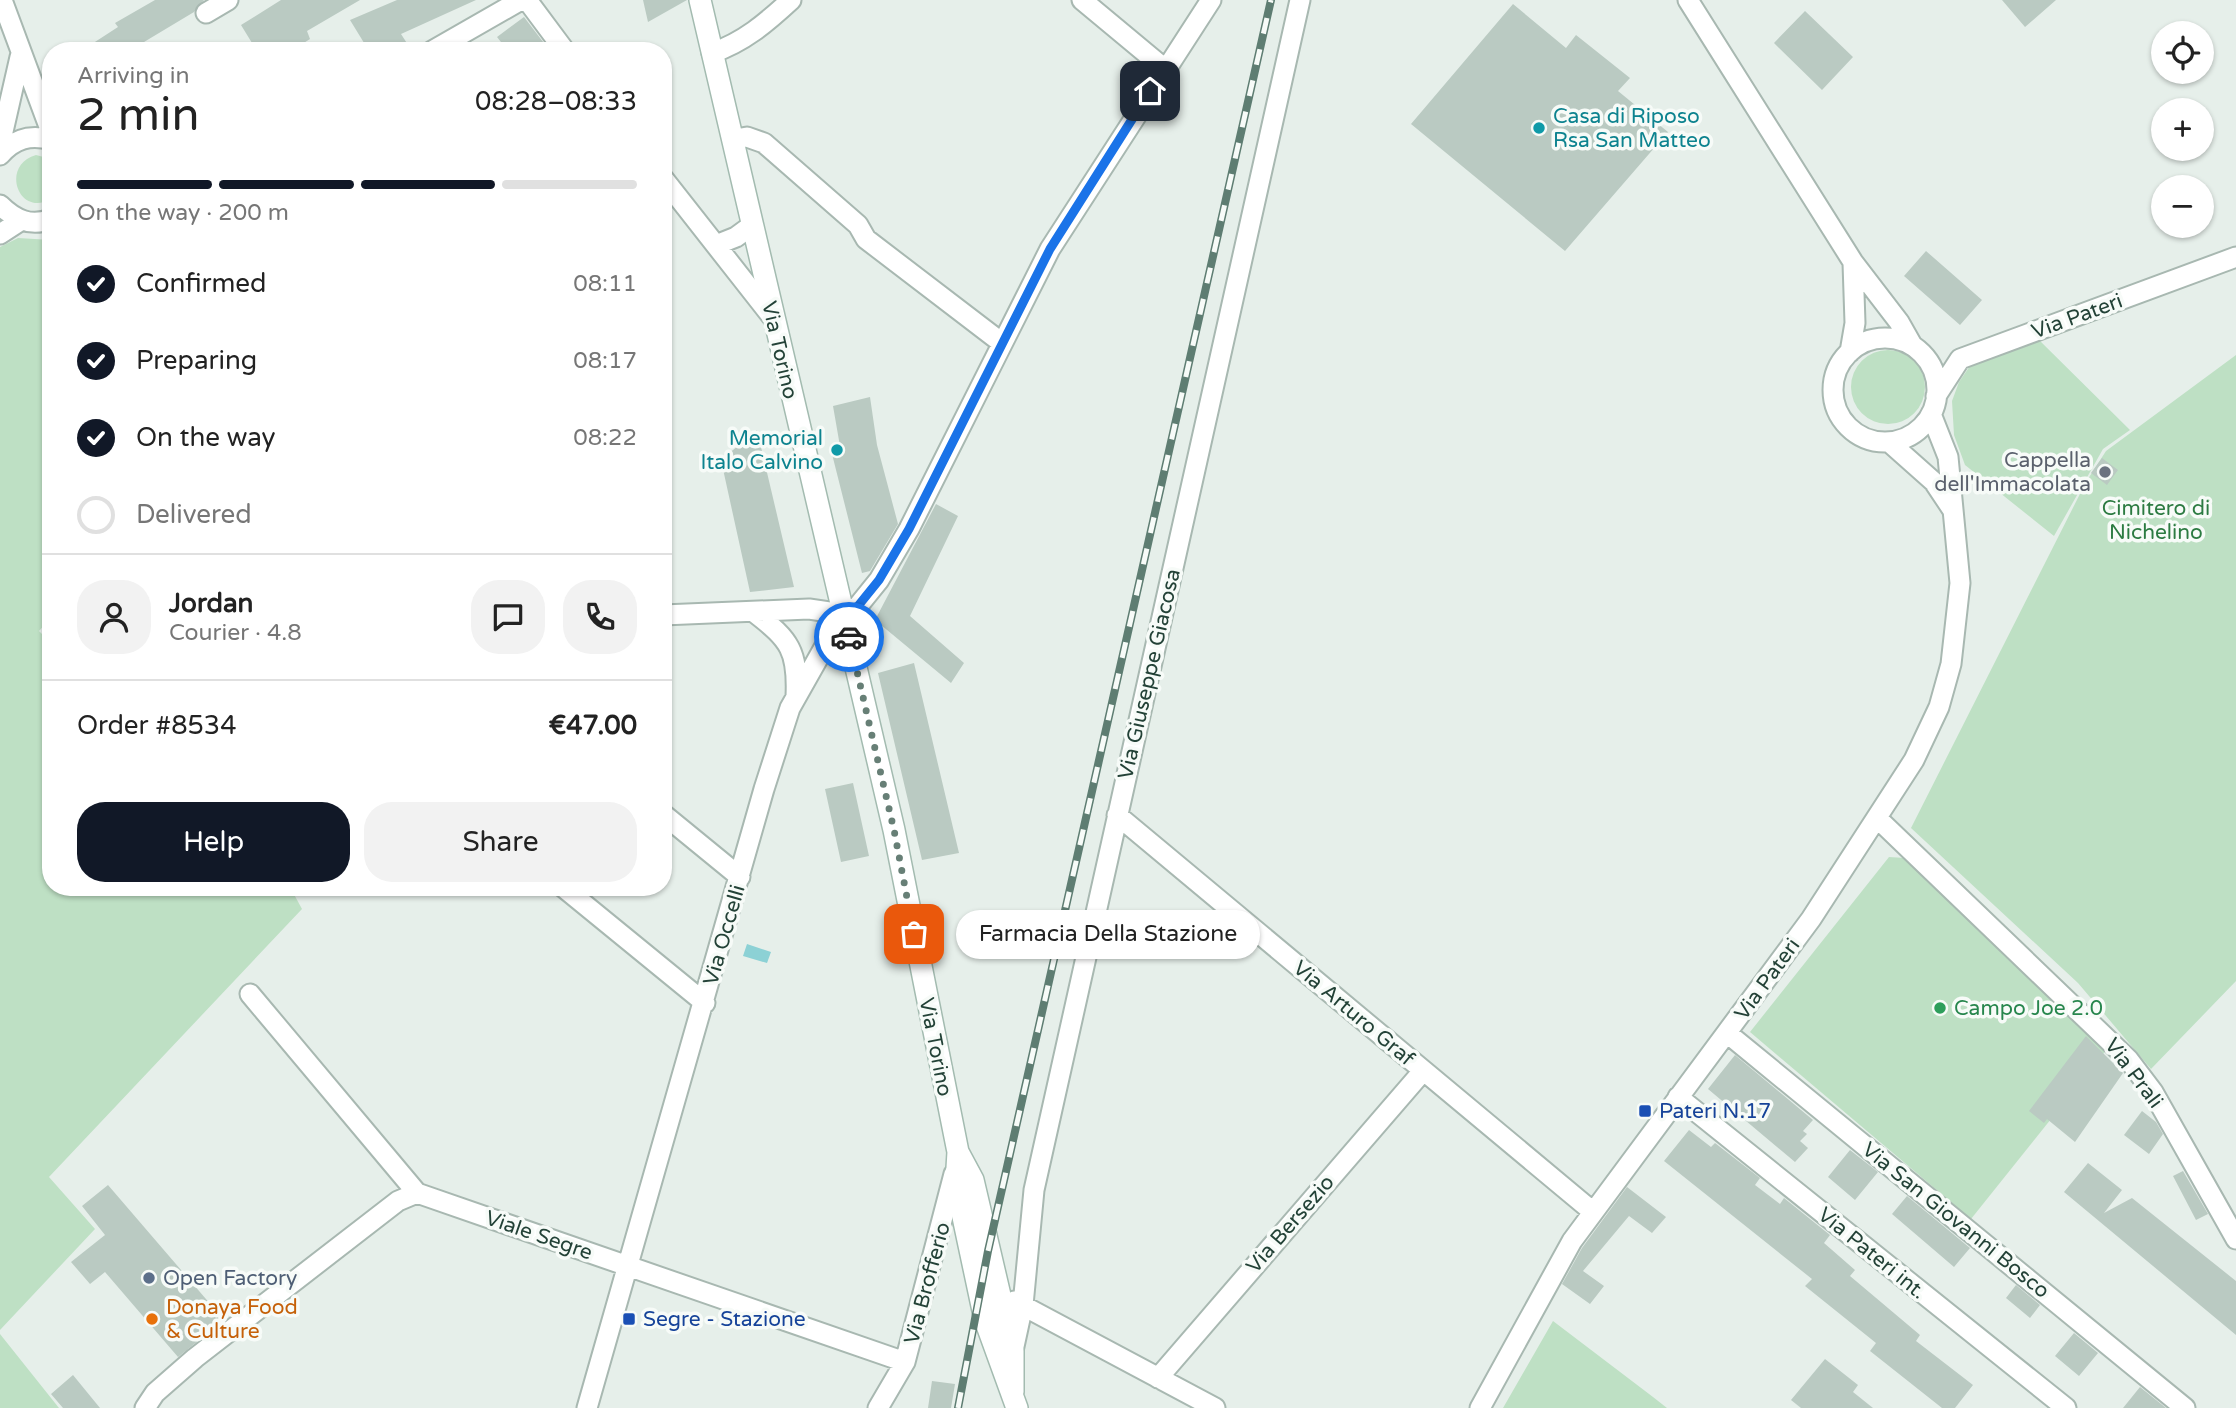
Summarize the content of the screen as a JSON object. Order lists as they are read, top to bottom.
{
  "streets": {
    "main road": ["Via Torino"],
    "street": [
      "Via Pateri",
      "Via Giuseppe Giacosa",
      "Via Occelli",
      "Via Arturo Graf",
      "Via Prali",
      "Via San Giovanni Bosco",
      "Via Bersezio",
      "Viale Segre",
      "Via Pateri int.",
      "Via Brofferio"
    ]
  },
  "crossings": [
    ["Via Pateri", "Via Arturo Graf"],
    ["Via Pateri", "Via Prali"],
    ["Via Pateri", "Via San Giovanni Bosco"],
    ["Via Pateri", "Via Pateri int."],
    ["Via Torino", "Via Giuseppe Giacosa"],
    ["Via Torino", "Via Occelli"],
    ["Via Torino", "Via Brofferio"],
    ["Via Giuseppe Giacosa", "Via Arturo Graf"],
    ["Via Occelli", "Viale Segre"],
    ["Via Arturo Graf", "Via Bersezio"],
    ["Viale Segre", "Via Brofferio"]
  ],
  "parks": ["Cimitero di Nichelino"],
  "places": {
    "other": [
      "Casa di Riposo Rsa San Matteo",
      "Memorial Italo Calvino",
      "Cappella dell'Immacolata",
      "Farmacia Della Stazione",
      "Campo Joe 2.0",
      "Open Factory",
      "Donaya Food & Culture"
    ],
    "transit": ["Pateri N.17", "Segre - Stazione"]
  },
  "page": {
    "map_buttons": ["+", "−"],
    "heading": ["2 min", "Arriving in", "08:28–08:33"],
    "panel": [
      "Jordan",
      "Courier · 4.8",
      "Order #8534",
      "€47.00"
    ],
    "bar": "On the way · 200 m",
    "list": [
      ["Confirmed", "08:11"],
      ["Preparing", "08:17"],
      ["On the way", "08:22"],
      "Delivered"
    ],
    "buttons": ["Help", "Share"],
    "bubble": "Farmacia Della Stazione"
  }
}
